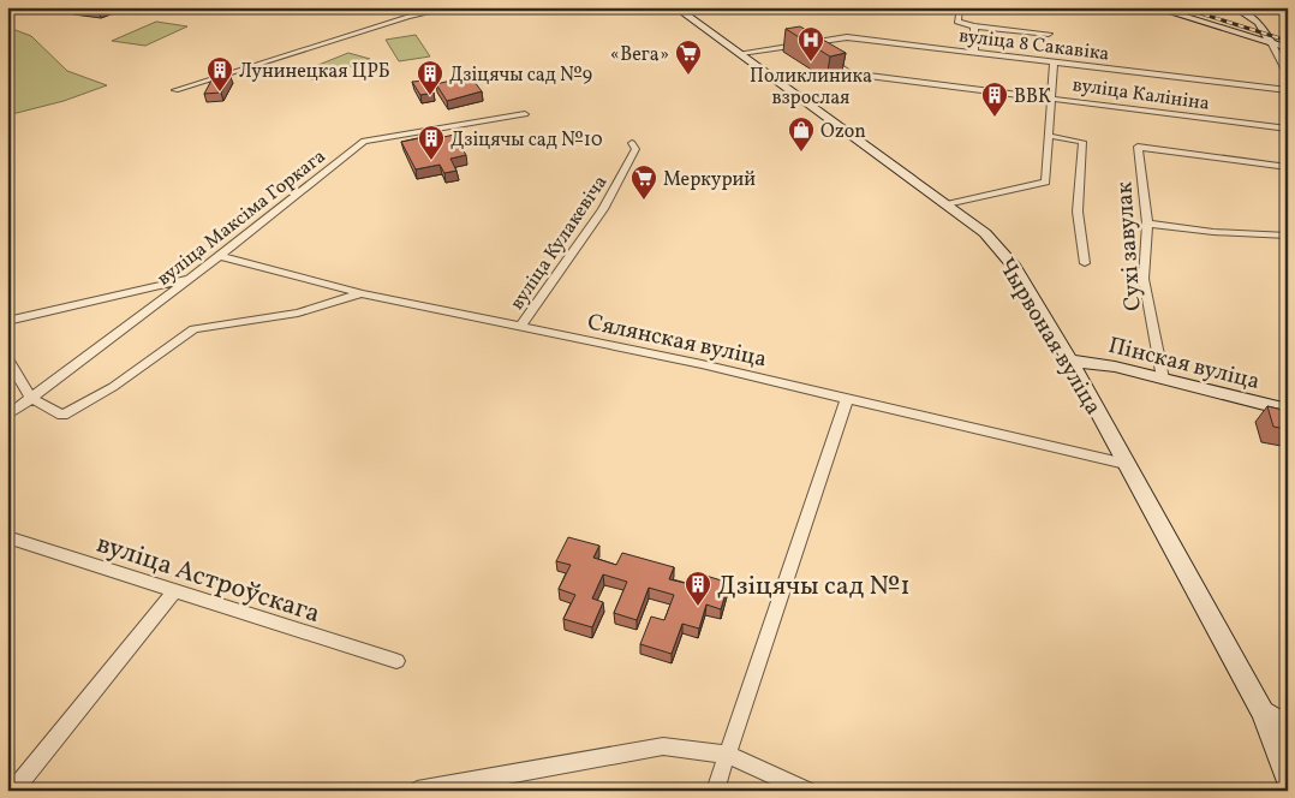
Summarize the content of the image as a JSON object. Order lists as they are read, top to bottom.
{
  "streets": {
    "main road": ["Чырвоная вуліца"],
    "street": [
      "вуліца 8 Сакавіка",
      "вуліца Калініна",
      "вуліца Максіма Горкага",
      "вуліца Кулакевіча",
      "Сухі завулак",
      "Сялянская вуліца",
      "Пінская вуліца",
      "вуліца Астроўскага"
    ]
  },
  "crossings": [
    ["вуліца 8 Сакавіка", "Чырвоная вуліца"],
    ["вуліца Максіма Горкага", "Сялянская вуліца"],
    ["вуліца Кулакевіча", "Сялянская вуліца"],
    ["Сухі завулак", "Пінская вуліца"],
    ["Чырвоная вуліца", "Сялянская вуліца"],
    ["Чырвоная вуліца", "Пінская вуліца"]
  ],
  "places": {
    "hospital": ["Поликлиника взрослая"],
    "supermarket": ["«Вега»", "Меркурий"],
    "building": [
      "Лунинецкая ЦРБ",
      "Дзіцячы сад №9",
      "ВВК",
      "Дзіцячы сад №10",
      "Дзіцячы сад №1"
    ],
    "shop": ["Ozon"]
  }
}
